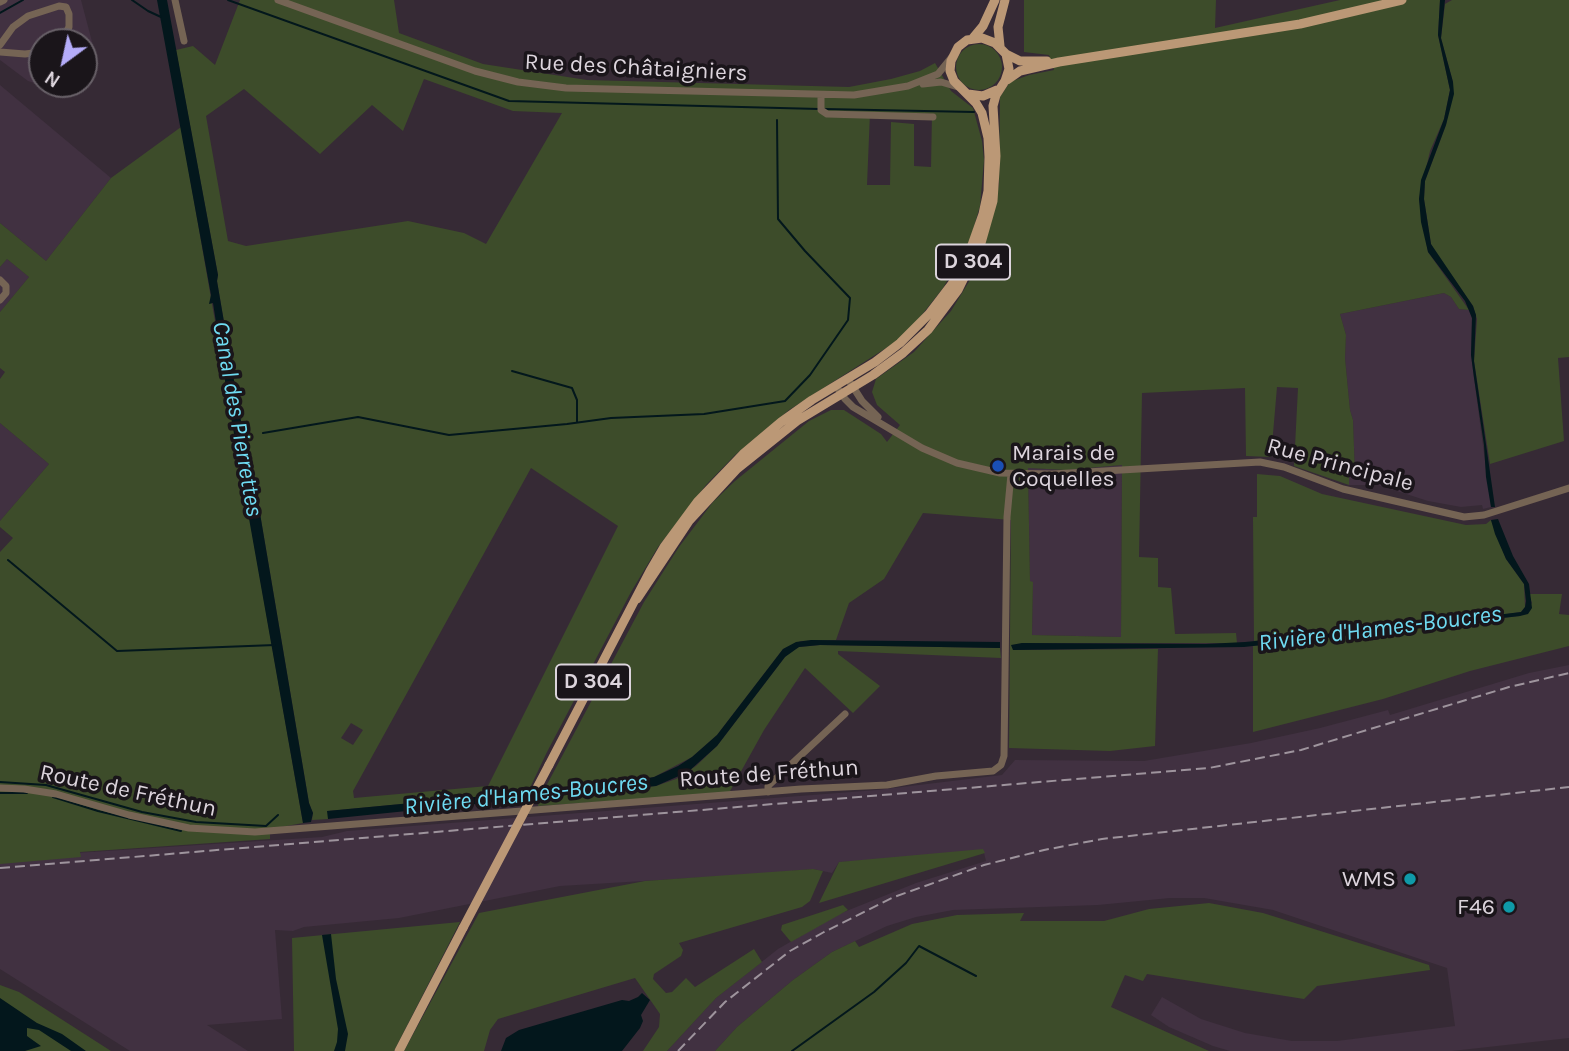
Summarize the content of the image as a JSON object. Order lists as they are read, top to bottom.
{
  "streets": {
    "main road": ["D 304"],
    "street": ["Rue des Châtaigniers", "Rue Principale", "Route de Fréthun"]
  },
  "crossings": [
    ["Rue des Châtaigniers", "D 304"],
    ["Rue Principale", "Route de Fréthun"]
  ],
  "water": ["Canal des Pierrettes", "Rivière d'Hames-Boucres"],
  "places": ["Marais de Coquelles", "WMS", "F46"],
  "north": "bottom left"
}
